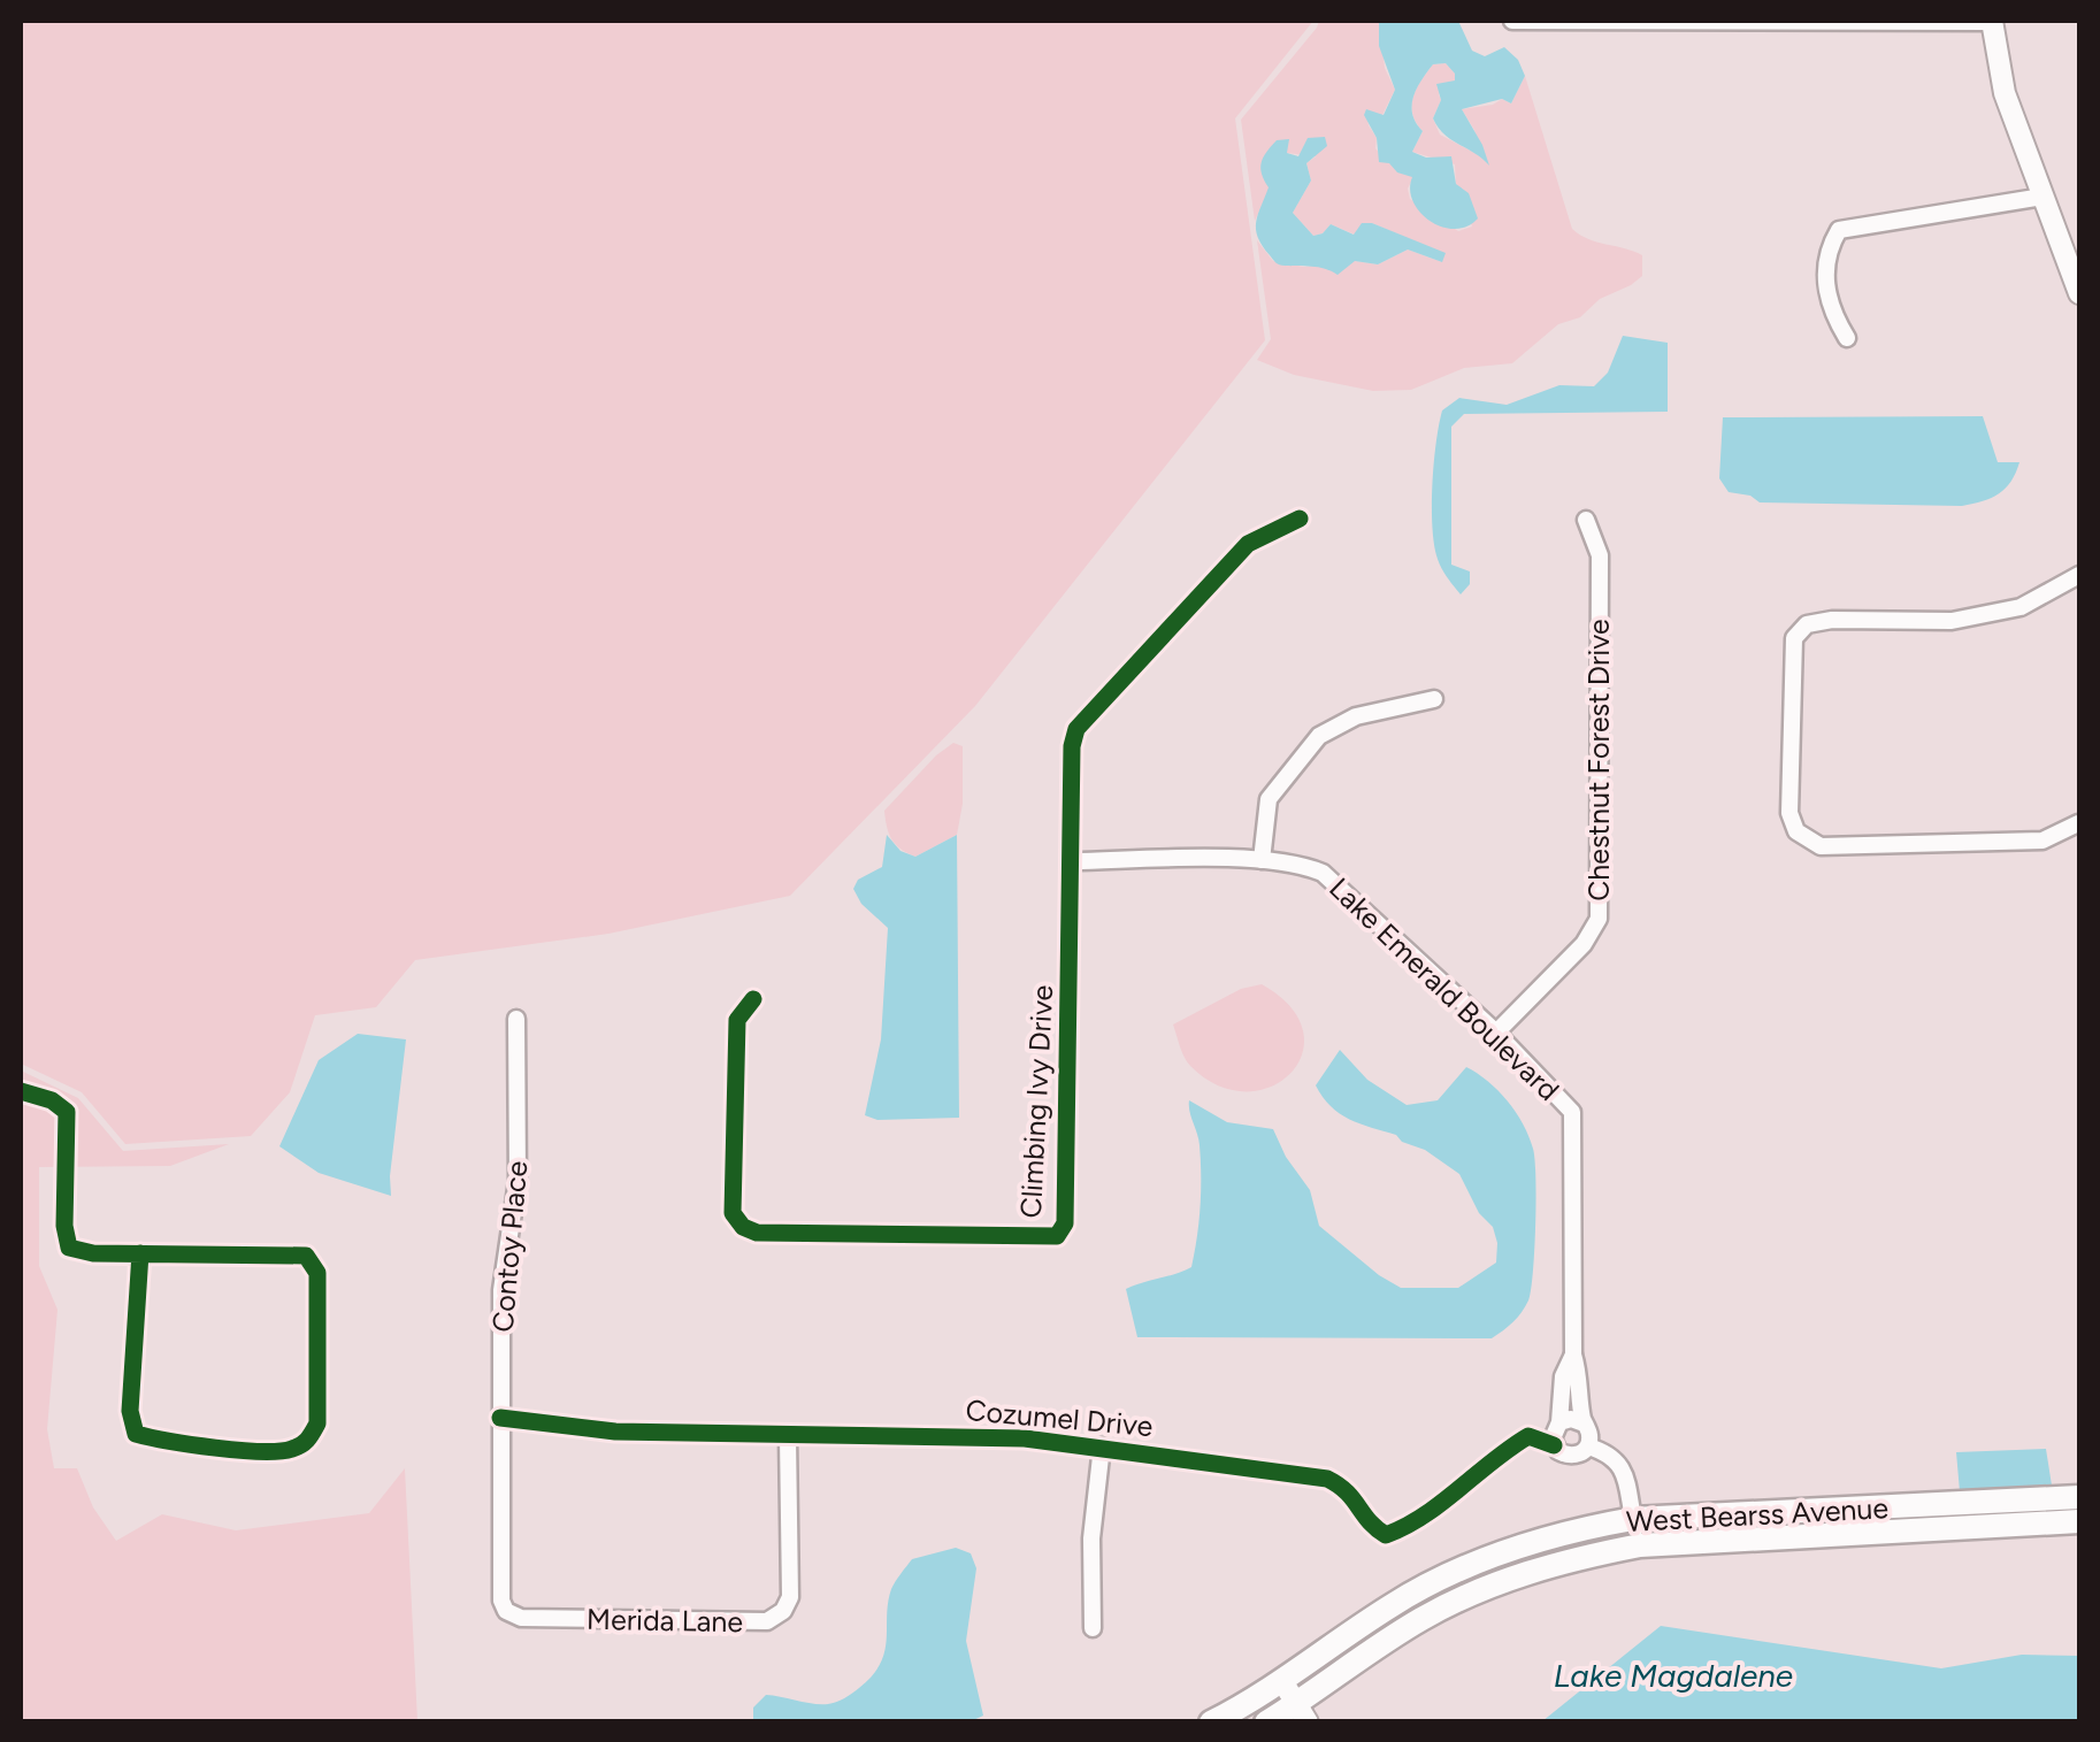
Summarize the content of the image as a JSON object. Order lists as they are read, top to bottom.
{
  "streets": {
    "main road": ["West Bearss Avenue"],
    "street": [
      "Chestnut Forest Drive",
      "Lake Emerald Boulevard",
      "Climbing Ivy Drive",
      "Contoy Place",
      "Cozumel Drive",
      "Merida Lane"
    ]
  },
  "crossings": [
    ["Chestnut Forest Drive", "Lake Emerald Boulevard"],
    ["Lake Emerald Boulevard", "Climbing Ivy Drive"],
    ["Lake Emerald Boulevard", "Cozumel Drive"],
    ["Contoy Place", "Cozumel Drive"],
    ["Contoy Place", "Merida Lane"],
    ["Cozumel Drive", "Merida Lane"]
  ],
  "water": ["Lake Magdalene"]
}
